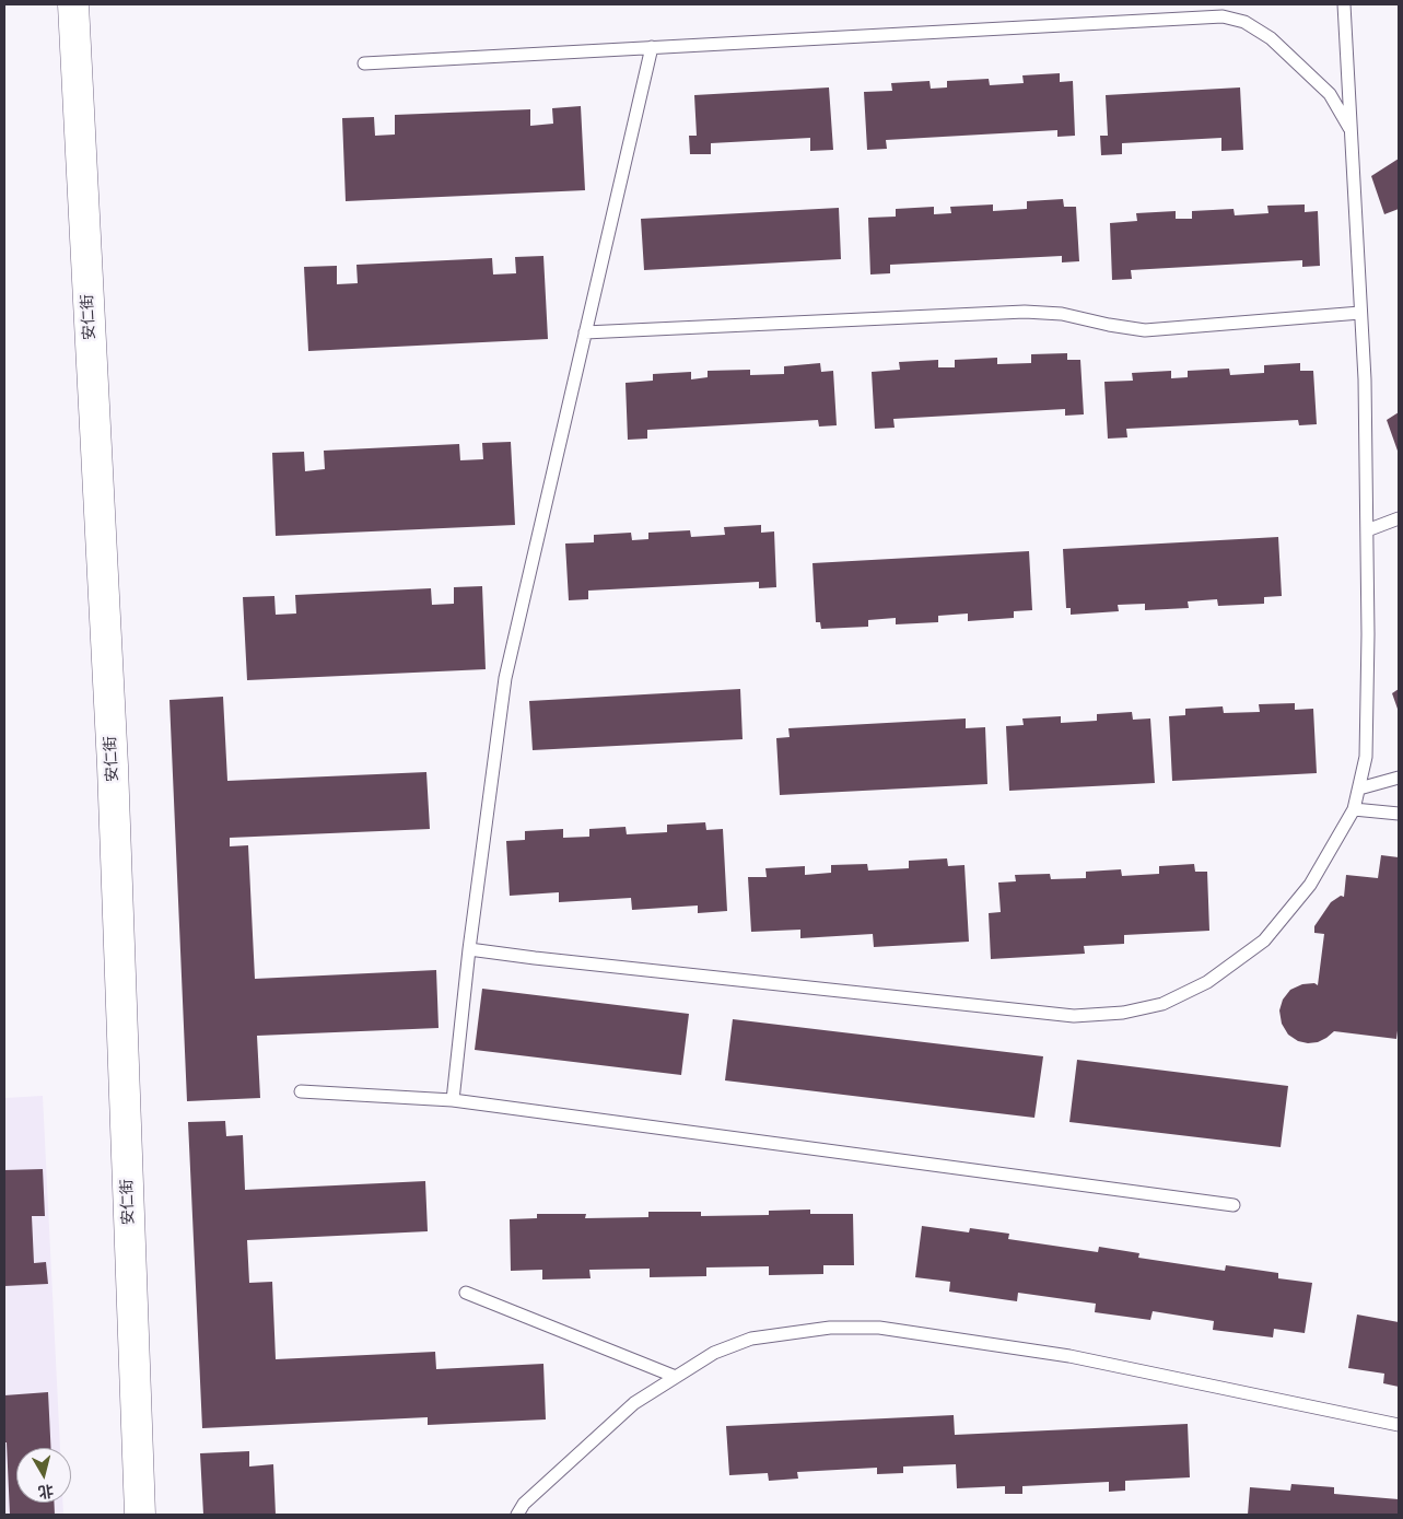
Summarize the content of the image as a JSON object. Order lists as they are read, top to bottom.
{
  "streets": {
    "street": ["安仁街"]
  },
  "north": "bottom"
}
